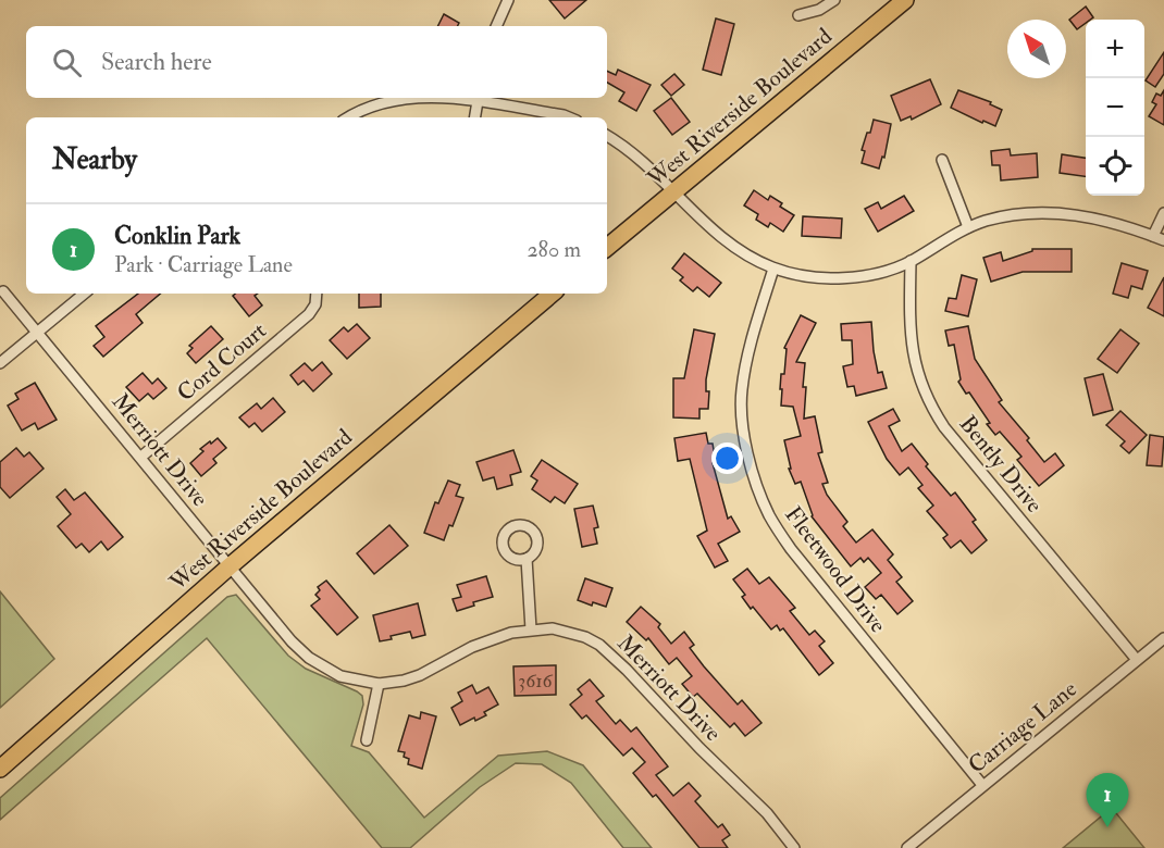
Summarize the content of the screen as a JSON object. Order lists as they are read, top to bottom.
{
  "streets": {
    "main road": ["West Riverside Boulevard"],
    "street": [
      "Cord Court",
      "Merriott Drive",
      "Bently Drive",
      "Fleetwood Drive",
      "Carriage Lane"
    ]
  },
  "crossings": [
    ["West Riverside Boulevard", "Merriott Drive"],
    ["Cord Court", "Merriott Drive"],
    ["Bently Drive", "Carriage Lane"],
    ["Fleetwood Drive", "Carriage Lane"]
  ],
  "house_numbers": ["3616"],
  "north": "top left",
  "page": {
    "map_buttons": ["+", "−"],
    "search": "Search here",
    "heading": "Nearby",
    "list": [
      {
        "mark": "1",
        "name": "Conklin Park",
        "note": "Park · Carriage Lane",
        "value": "280 m"
      }
    ],
    "pins": "1"
  }
}
